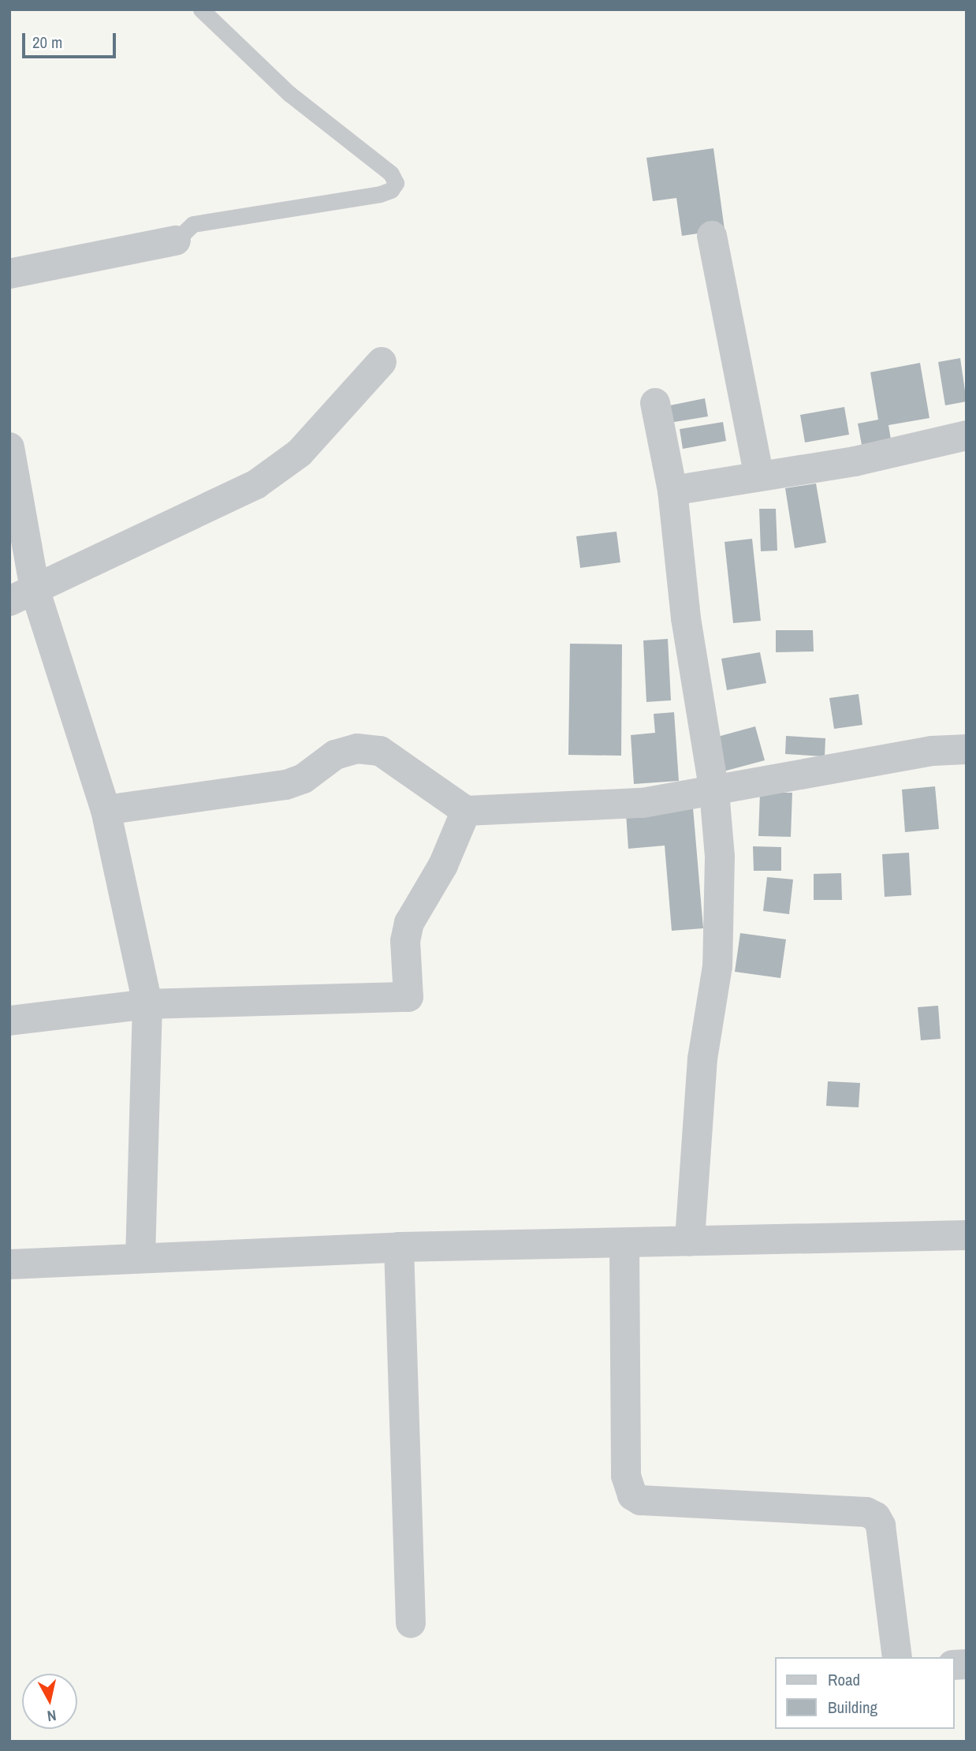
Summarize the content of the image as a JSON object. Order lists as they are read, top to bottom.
{
  "legend": ["Road", "Building"],
  "scale_bar": "20 m",
  "north": "bottom"
}
